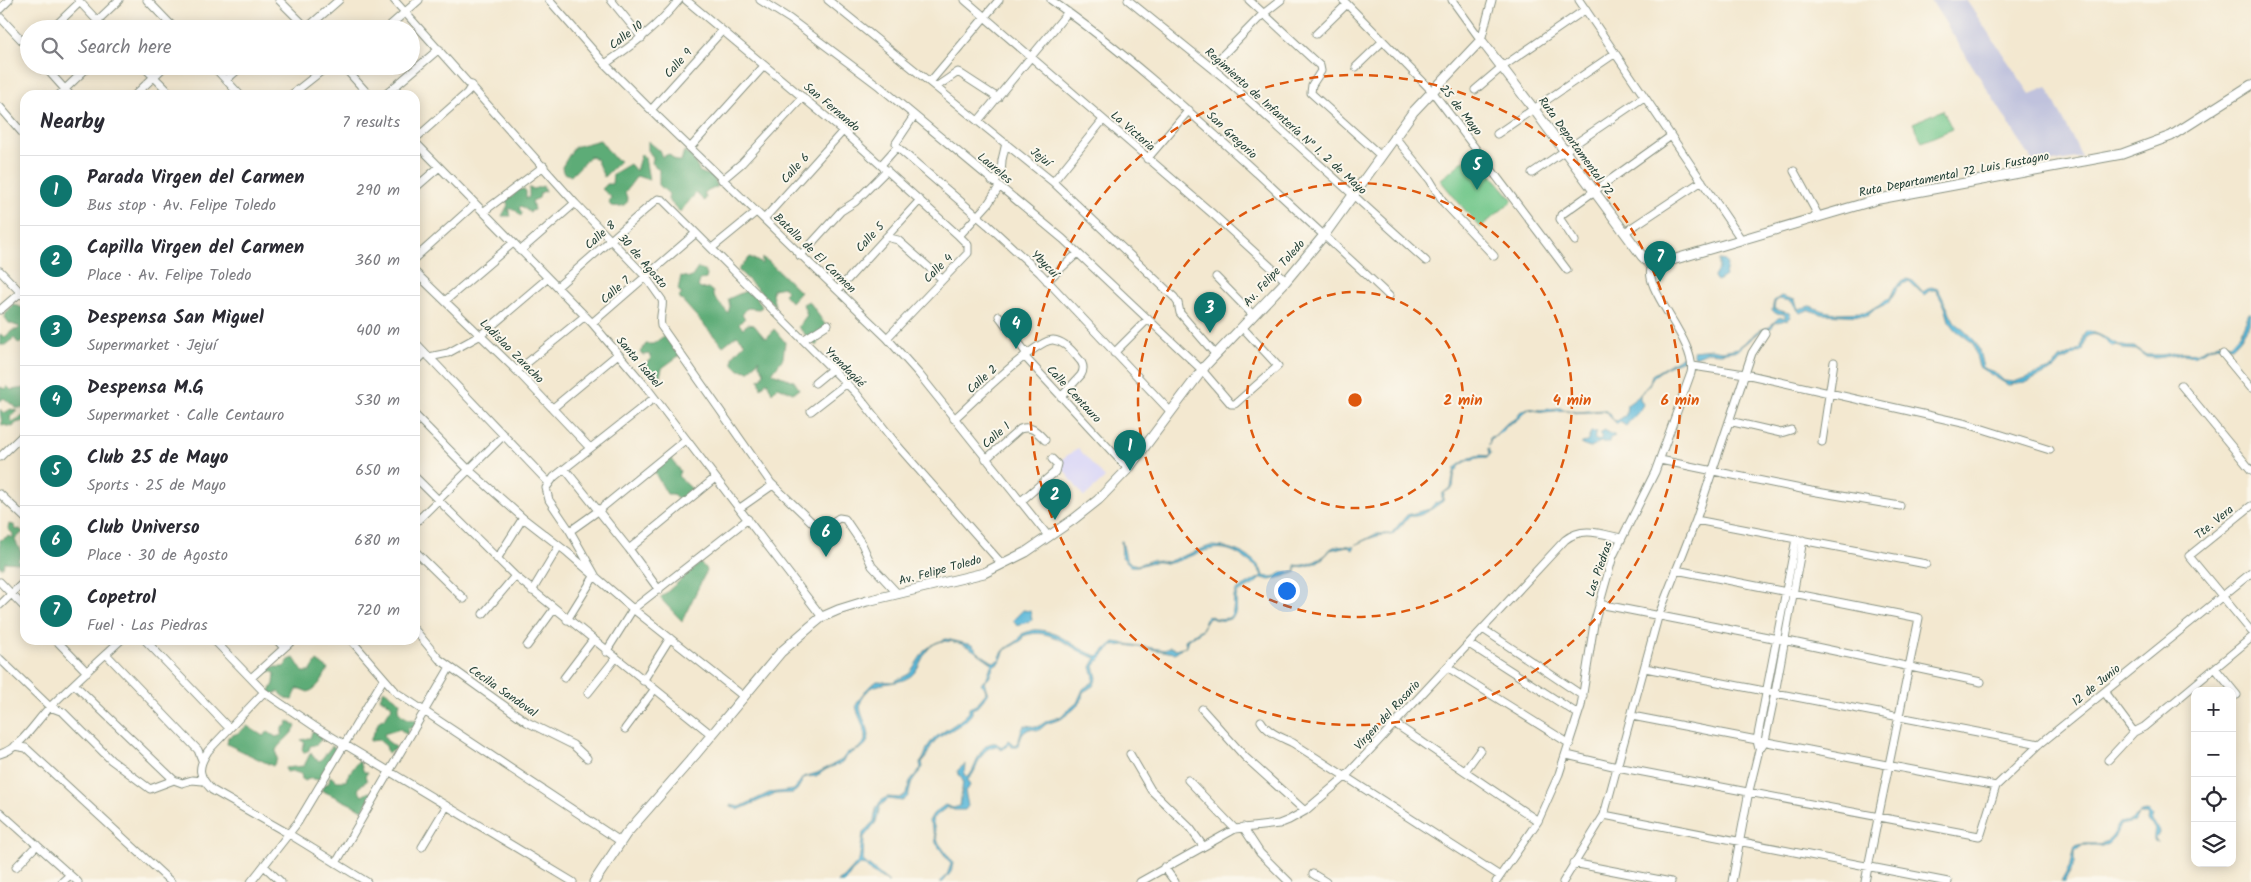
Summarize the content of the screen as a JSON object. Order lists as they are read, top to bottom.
{
  "streets": {
    "main road": ["Ruta Departamental 72", "Ruta Departamental 72 Luis Fustagno", "Av. Felipe Toledo"],
    "street": [
      "Calle 10",
      "Calle 9",
      "San Fernando",
      "25 de Mayo",
      "Regimiento de Infantería N° 1. 2 de Mayo",
      "La Victoria",
      "San Gregorio",
      "Jejuí",
      "Calle 6",
      "Laureles",
      "Calle 8",
      "Calle 5",
      "Batalla de El Carmen",
      "30 de Agosto",
      "Ybycuí",
      "Calle 4",
      "Calle 7",
      "Ladislao Zaracho",
      "Santa Isabel",
      "Yrendagüé",
      "Calle 2",
      "Calle Centauro",
      "Calle 1",
      "Tte. Vera",
      "Las Piedras",
      "12 de Junio",
      "Cecilia Sandoval",
      "Virgen del Rosario"
    ]
  },
  "crossings": [
    ["Calle 10", "Batalla de El Carmen"],
    ["Calle 9", "San Fernando"],
    ["Calle 9", "Batalla de El Carmen"],
    ["San Fernando", "Calle 6"],
    ["San Fernando", "Calle 5"],
    ["25 de Mayo", "Av. Felipe Toledo"],
    ["Regimiento de Infantería N° 1. 2 de Mayo", "Av. Felipe Toledo"],
    ["La Victoria", "Av. Felipe Toledo"],
    ["San Gregorio", "Av. Felipe Toledo"],
    ["Ruta Departamental 72", "Ruta Departamental 72 Luis Fustagno"],
    ["Ruta Departamental 72", "Av. Felipe Toledo"],
    ["Jejuí", "Av. Felipe Toledo"],
    ["Calle 6", "Batalla de El Carmen"],
    ["Laureles", "Av. Felipe Toledo"],
    ["Calle 8", "30 de Agosto"],
    ["Calle 8", "Santa Isabel"],
    ["Calle 8", "Yrendagüé"],
    ["Calle 5", "Batalla de El Carmen"],
    ["Batalla de El Carmen", "Calle 4"],
    ["Batalla de El Carmen", "Av. Felipe Toledo"],
    ["Batalla de El Carmen", "Calle 2"],
    ["Batalla de El Carmen", "Calle 1"],
    ["30 de Agosto", "Av. Felipe Toledo"],
    ["30 de Agosto", "Calle 7"],
    ["Ybycuí", "Av. Felipe Toledo"],
    ["Av. Felipe Toledo", "Santa Isabel"],
    ["Av. Felipe Toledo", "Yrendagüé"],
    ["Av. Felipe Toledo", "Calle Centauro"],
    ["Calle 7", "Santa Isabel"],
    ["Calle 7", "Yrendagüé"],
    ["Calle 2", "Calle Centauro"],
    ["Tte. Vera", "12 de Junio"],
    ["Las Piedras", "Virgen del Rosario"]
  ],
  "page": {
    "search": "Search here",
    "heading": ["Nearby", "7 results"],
    "pins": [
      "5",
      "7",
      "3",
      "4",
      "1",
      "2",
      "6"
    ],
    "list": [
      {
        "mark": "1",
        "name": "Parada Virgen del Carmen",
        "note": "Bus stop · Av. Felipe Toledo",
        "value": "290 m"
      },
      {
        "mark": "2",
        "name": "Capilla Virgen del Carmen",
        "note": "Place · Av. Felipe Toledo",
        "value": "360 m"
      },
      {
        "mark": "3",
        "name": "Despensa San Miguel",
        "note": "Supermarket · Jejuí",
        "value": "400 m"
      },
      {
        "mark": "4",
        "name": "Despensa M.G",
        "note": "Supermarket · Calle Centauro",
        "value": "530 m"
      },
      {
        "mark": "5",
        "name": "Club 25 de Mayo",
        "note": "Sports · 25 de Mayo",
        "value": "650 m"
      },
      {
        "mark": "6",
        "name": "Club Universo",
        "note": "Place · 30 de Agosto",
        "value": "680 m"
      },
      {
        "mark": "7",
        "name": "Copetrol",
        "note": "Fuel · Las Piedras",
        "value": "720 m"
      }
    ],
    "map_buttons": ["+", "−"]
  },
  "rings": ["2 min", "4 min", "6 min"]
}
